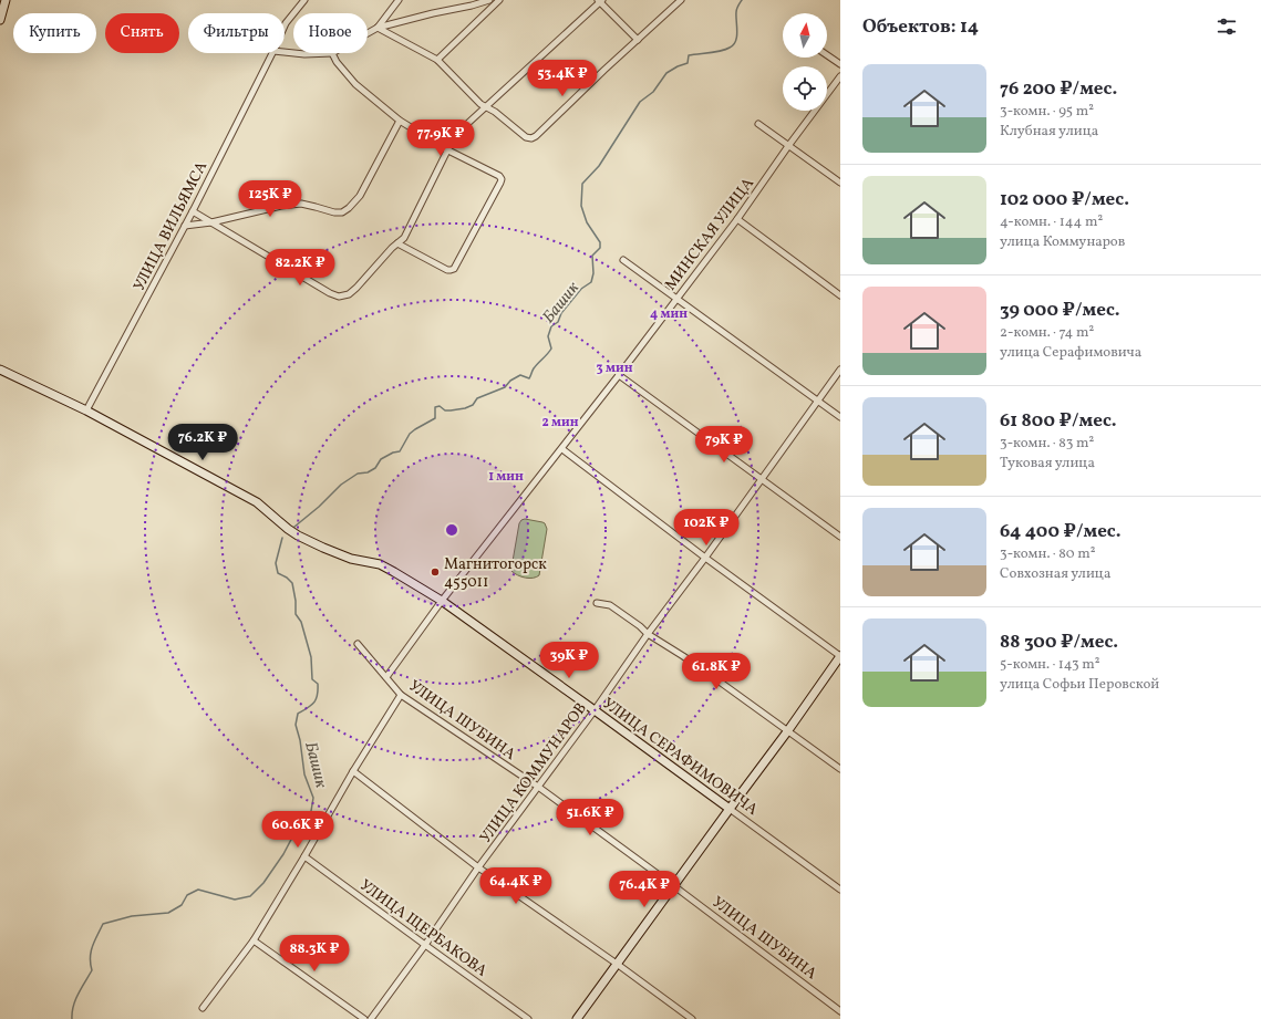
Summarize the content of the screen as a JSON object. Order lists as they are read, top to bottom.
{
  "streets": {
    "street": [
      "УЛИЦА ВИЛЬЯМСА",
      "МИНСКАЯ УЛИЦА",
      "УЛИЦА ШУБИНА",
      "УЛИЦА СЕРАФИМОВИЧА",
      "УЛИЦА КОММУНАРОВ",
      "УЛИЦА ЩЕРБАКОВА"
    ]
  },
  "crossings": [
    ["УЛИЦА ВИЛЬЯМСА", "УЛИЦА СЕРАФИМОВИЧА"],
    ["МИНСКАЯ УЛИЦА", "УЛИЦА ШУБИНА"],
    ["МИНСКАЯ УЛИЦА", "УЛИЦА СЕРАФИМОВИЧА"],
    ["УЛИЦА ШУБИНА", "УЛИЦА КОММУНАРОВ"],
    ["УЛИЦА СЕРАФИМОВИЧА", "УЛИЦА КОММУНАРОВ"],
    ["УЛИЦА КОММУНАРОВ", "УЛИЦА ЩЕРБАКОВА"]
  ],
  "water": ["Башик"],
  "places": ["Магнитогорск 455011"],
  "north": "top",
  "page": {
    "heading": "Объектов: 14",
    "chip": [
      "Купить",
      "Снять",
      "Фильтры",
      "Новое"
    ],
    "list": [
      {
        "name": "76 200 ₽/мес.",
        "note": "3-комн. · 95 m² · Клубная улица"
      },
      {
        "name": "102 000 ₽/мес.",
        "note": "4-комн. · 144 m² · улица Коммунаров"
      },
      {
        "name": "39 000 ₽/мес.",
        "note": "2-комн. · 74 m² · улица Серафимовича"
      },
      {
        "name": "61 800 ₽/мес.",
        "note": "3-комн. · 83 m² · Туковая улица"
      },
      {
        "name": "64 400 ₽/мес.",
        "note": "3-комн. · 80 m² · Совхозная улица"
      },
      {
        "name": "88 300 ₽/мес.",
        "note": "5-комн. · 143 m² · улица Софьи Перовской"
      }
    ],
    "price": [
      "53.4K ₽",
      "77.9K ₽",
      "125K ₽",
      "82.2K ₽",
      "76.2K ₽",
      "79K ₽",
      "102K ₽",
      "39K ₽",
      "61.8K ₽",
      "51.6K ₽",
      "60.6K ₽",
      "64.4K ₽",
      "76.4K ₽",
      "88.3K ₽"
    ]
  },
  "rings": [
    "4 мин",
    "3 мин",
    "2 мин",
    "1 мин"
  ]
}
